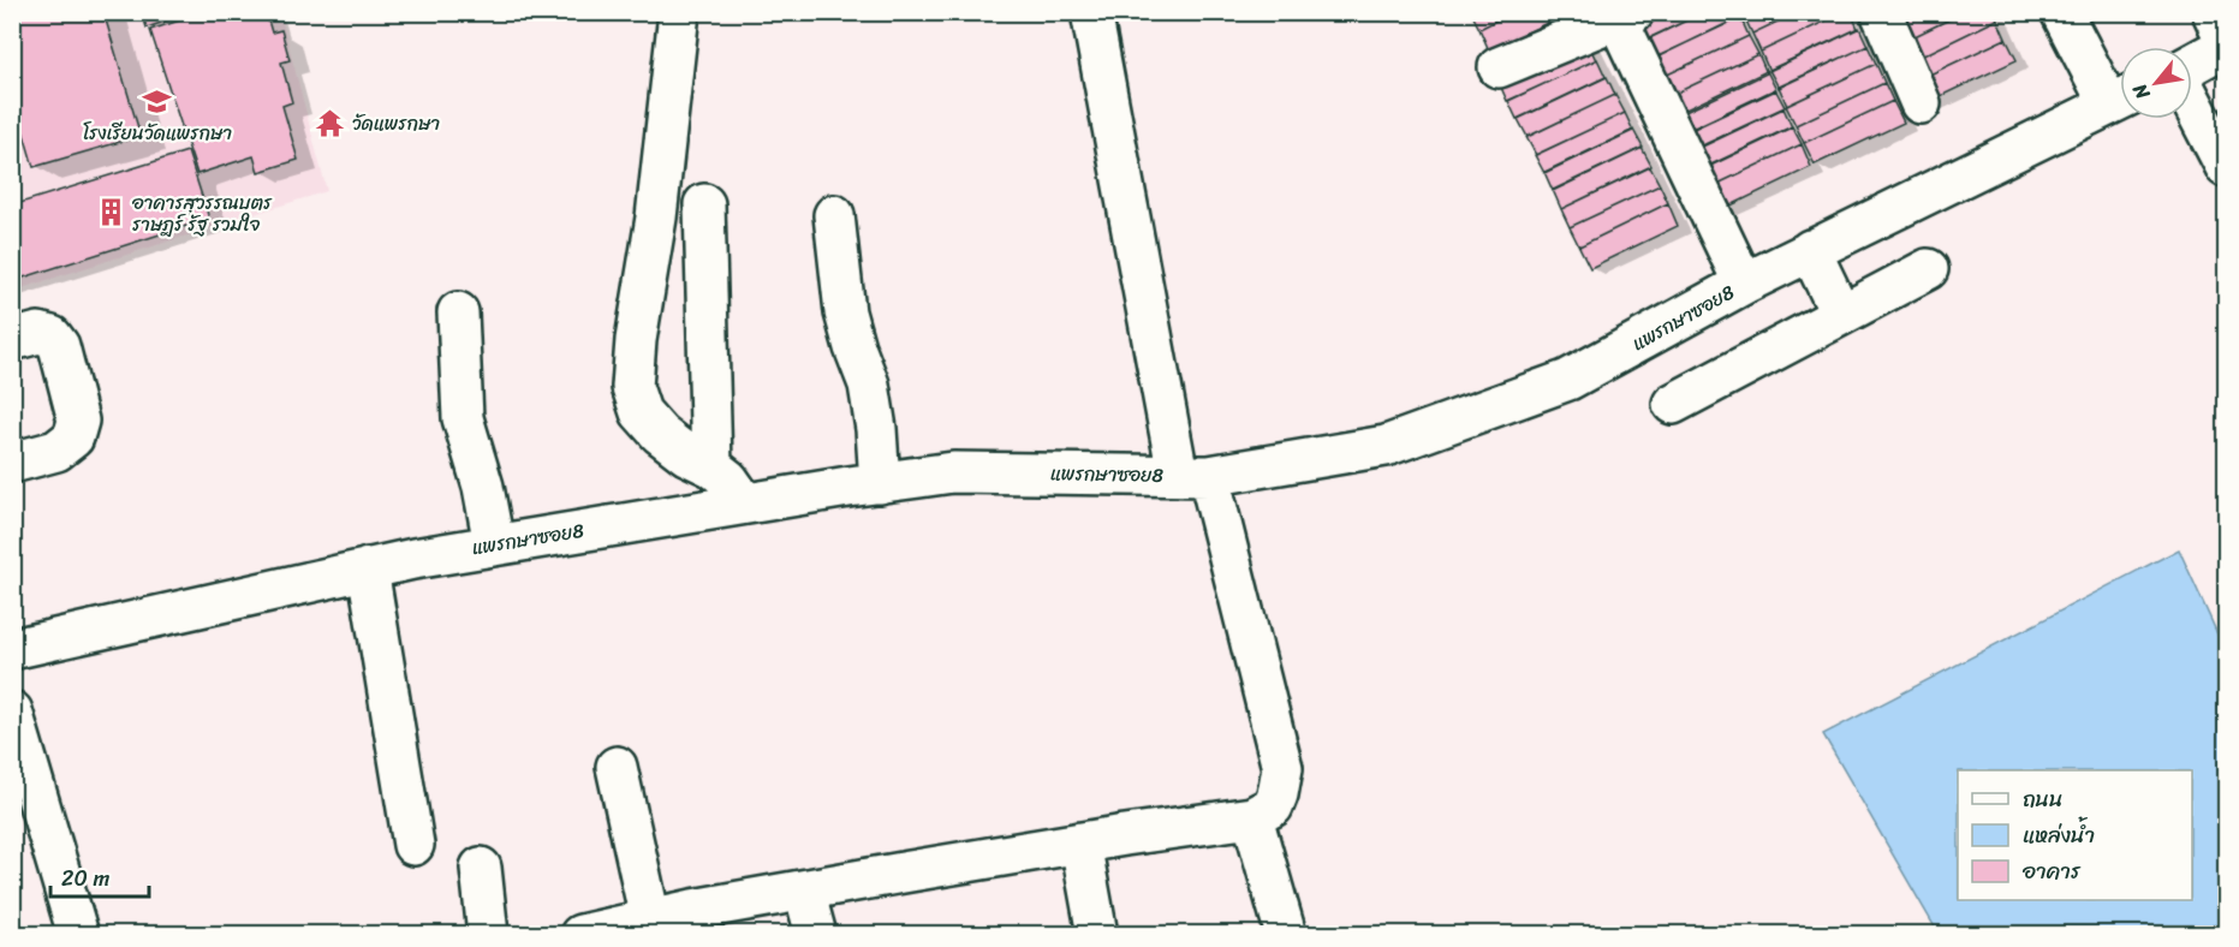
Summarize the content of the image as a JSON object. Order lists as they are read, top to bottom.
{
  "streets": {
    "street": ["แพรกษาซอย8"]
  },
  "places": {
    "school or university": ["โรงเรียนวัดแพรกษา"],
    "temple": ["วัดแพรกษา"],
    "building": ["อาคารสุวรรณบุตร ราษฎร์ รัฐ รวมใจ"]
  },
  "legend": ["ถนน", "แหล่งน้ำ", "อาคาร"],
  "scale_bar": "20 m",
  "north": "bottom left"
}
